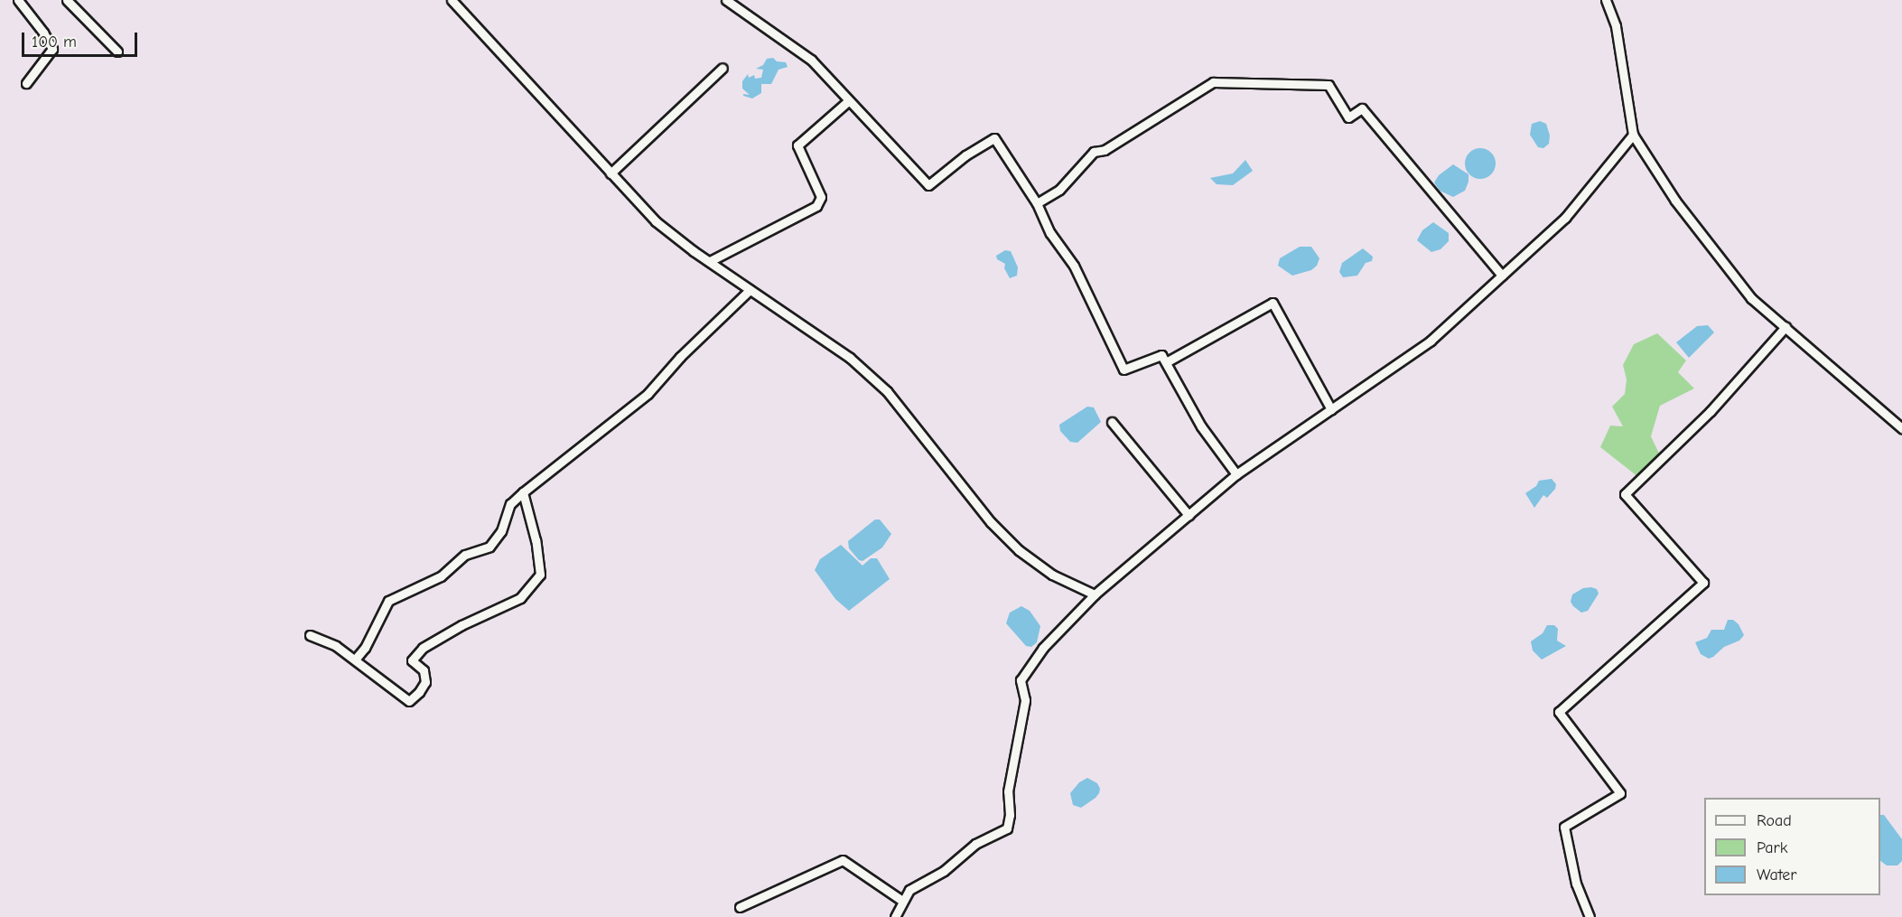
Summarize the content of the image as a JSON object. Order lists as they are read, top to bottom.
{
  "legend": ["Road", "Park", "Water"],
  "scale_bar": "100 m"
}
